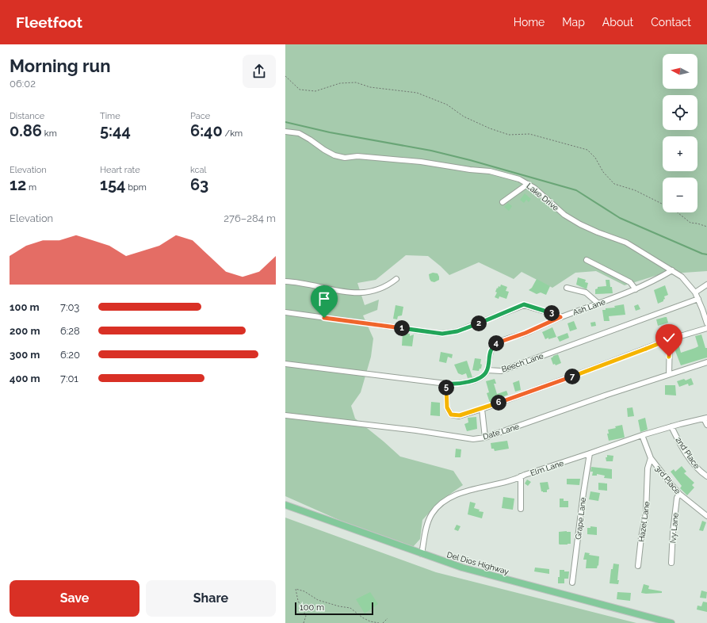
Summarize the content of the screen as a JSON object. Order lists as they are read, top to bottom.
{
  "streets": {
    "main road": ["Del Dios Highway"],
    "street": [
      "Lake Drive",
      "Ash Lane",
      "Beech Lane",
      "Date Lane",
      "2nd Place",
      "Elm Lane",
      "3rd Place",
      "Grape Lane",
      "Hazel Lane",
      "Ivy Lane"
    ]
  },
  "crossings": [
    ["Lake Drive", "Ash Lane"],
    ["Lake Drive", "Beech Lane"],
    ["Ash Lane", "Beech Lane"],
    ["2nd Place", "Elm Lane"],
    ["Elm Lane", "3rd Place"],
    ["Elm Lane", "Grape Lane"],
    ["Elm Lane", "Del Dios Highway"],
    ["3rd Place", "Hazel Lane"],
    ["3rd Place", "Ivy Lane"]
  ],
  "scale_bar": "100 m",
  "north": "left",
  "page": {
    "header": "Fleetfoot",
    "nav": [
      "Home",
      "Map",
      "About",
      "Contact"
    ],
    "heading": ["Morning run", "06:02"],
    "map_buttons": ["+", "−"],
    "stats": [
      ["Distance", "0.86 km"],
      ["Time", "5:44"],
      ["Pace", "6:40 /km"],
      ["Elevation", "12 m"],
      ["Heart rate", "154 bpm"],
      ["kcal", "63"]
    ],
    "chart": ["Elevation", "276–284 m"],
    "list": [
      {
        "name": "100 m",
        "note": "7:03"
      },
      {
        "name": "200 m",
        "note": "6:28"
      },
      {
        "name": "300 m",
        "note": "6:20"
      },
      {
        "name": "400 m",
        "note": "7:01"
      }
    ],
    "pins": [
      "3",
      "2",
      "1",
      "4",
      "7",
      "5",
      "6"
    ],
    "buttons": ["Save", "Share"],
    "scale": "100 m"
  }
}
